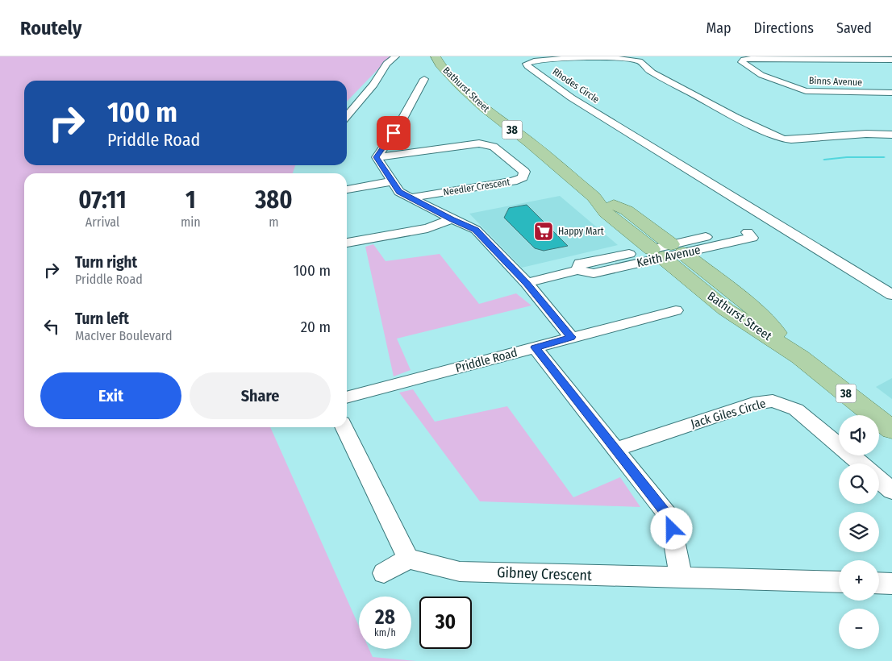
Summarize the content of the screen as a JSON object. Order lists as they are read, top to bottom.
{
  "streets": {
    "main road": ["Bathurst Street", "38"],
    "street": [
      "Binns Avenue",
      "Rhodes Circle",
      "Needler Crescent",
      "Keith Avenue",
      "Priddle Road",
      "Jack Giles Circle",
      "Gibney Crescent"
    ]
  },
  "crossings": [
    ["Rhodes Circle", "Keith Avenue"],
    ["Bathurst Street", "Keith Avenue"]
  ],
  "places": {
    "supermarket": ["Happy Mart"]
  },
  "page": {
    "header": "Routely",
    "nav": ["Map", "Directions", "Saved"],
    "turn": ["100 m", "Priddle Road"],
    "eta": [
      "07:11",
      "Arrival",
      "1",
      "min",
      "380",
      "m"
    ],
    "list": [
      {
        "name": "Turn right",
        "note": "Priddle Road",
        "value": "100 m"
      },
      {
        "name": "Turn left",
        "note": "MacIver Boulevard",
        "value": "20 m"
      }
    ],
    "buttons": ["Exit", "Share"],
    "map_buttons": ["+", "−"],
    "speed": "28 km/h",
    "limit": "30"
  }
}
